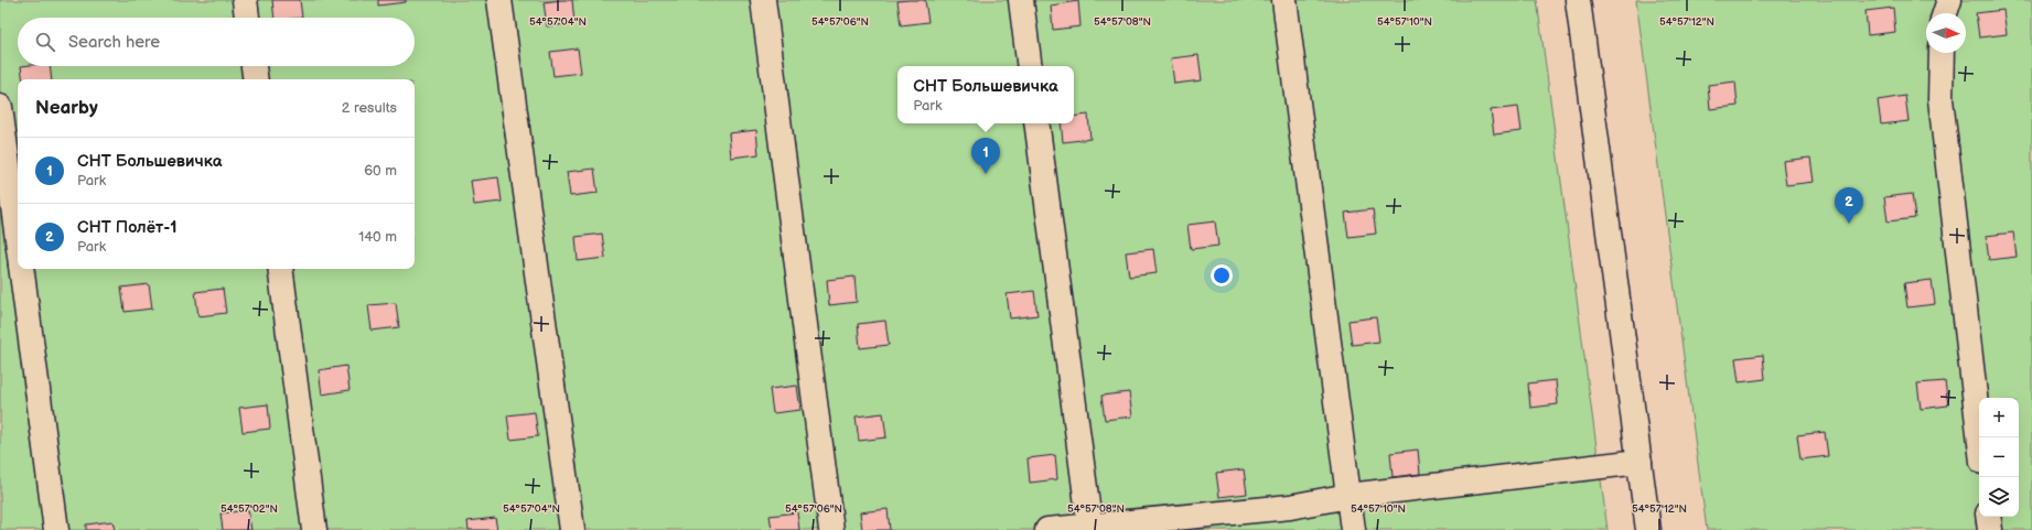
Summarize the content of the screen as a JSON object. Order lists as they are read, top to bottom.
{
  "north": "right",
  "page": {
    "search": "Search here",
    "popup": ["СНТ Большевичка", "Park"],
    "heading": ["Nearby", "2 results"],
    "list": [
      {
        "mark": "1",
        "name": "СНТ Большевичка",
        "note": "Park",
        "value": "60 m"
      },
      {
        "mark": "2",
        "name": "СНТ Полёт-1",
        "note": "Park",
        "value": "140 m"
      }
    ],
    "pins": ["1", "2"],
    "map_buttons": ["+", "−"]
  },
  "coordinates": [
    "54°57'04\"N",
    "54°57'06\"N",
    "54°57'08\"N",
    "54°57'10\"N",
    "54°57'12\"N",
    "54°57'02\"N"
  ]
}
